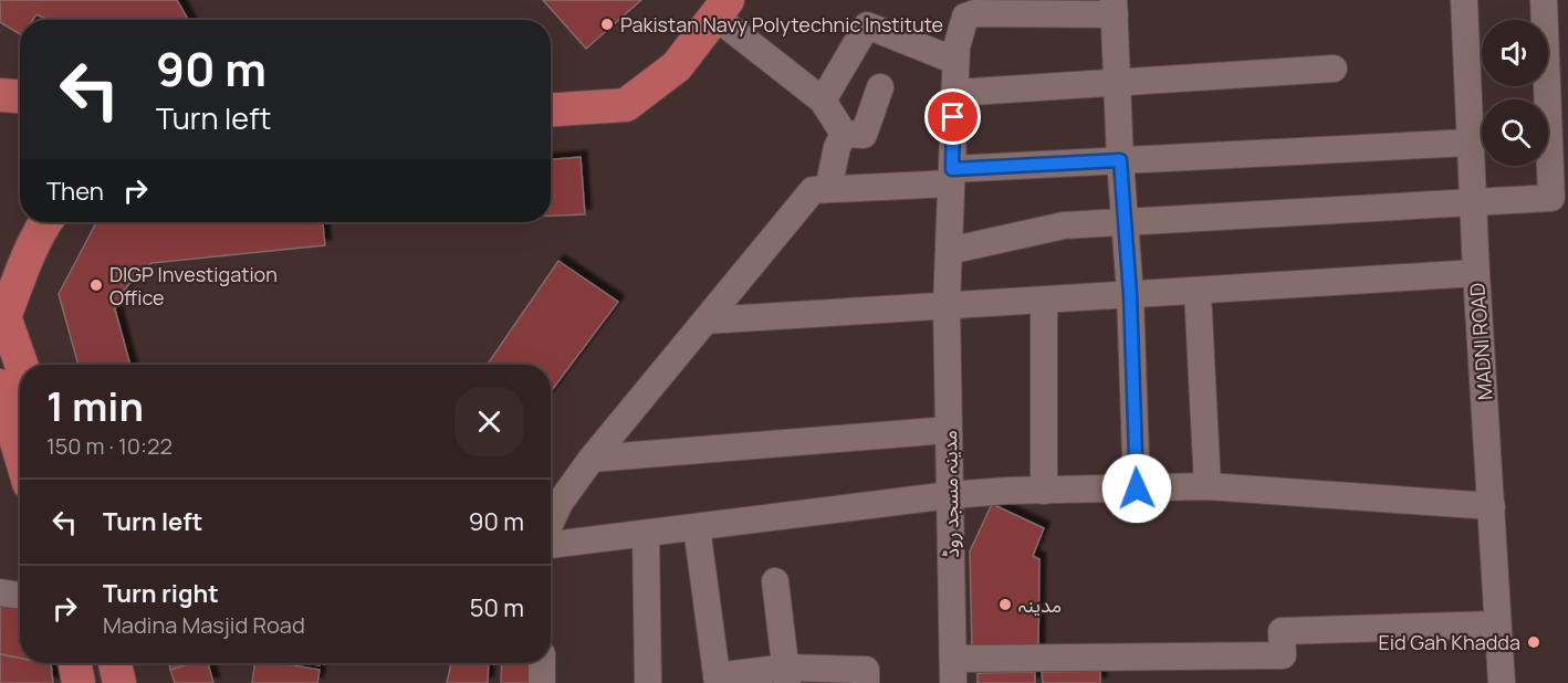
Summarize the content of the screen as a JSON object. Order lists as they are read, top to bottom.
{
  "streets": {
    "street": ["MADNI ROAD", "مدینہ مسجد روڈ"]
  },
  "places": [
    "Pakistan Navy Polytechnic Institute",
    "DIGP Investigation Office",
    "مدینہ",
    "Eid Gah Khadda"
  ],
  "page": {
    "turn": ["90 m", "Turn left"],
    "then": "Then",
    "heading": ["1 min", "150 m · 10:22"],
    "list": [
      {
        "name": "Turn left",
        "value": "90 m"
      },
      {
        "name": "Turn right",
        "note": "Madina Masjid Road",
        "value": "50 m"
      }
    ]
  }
}
